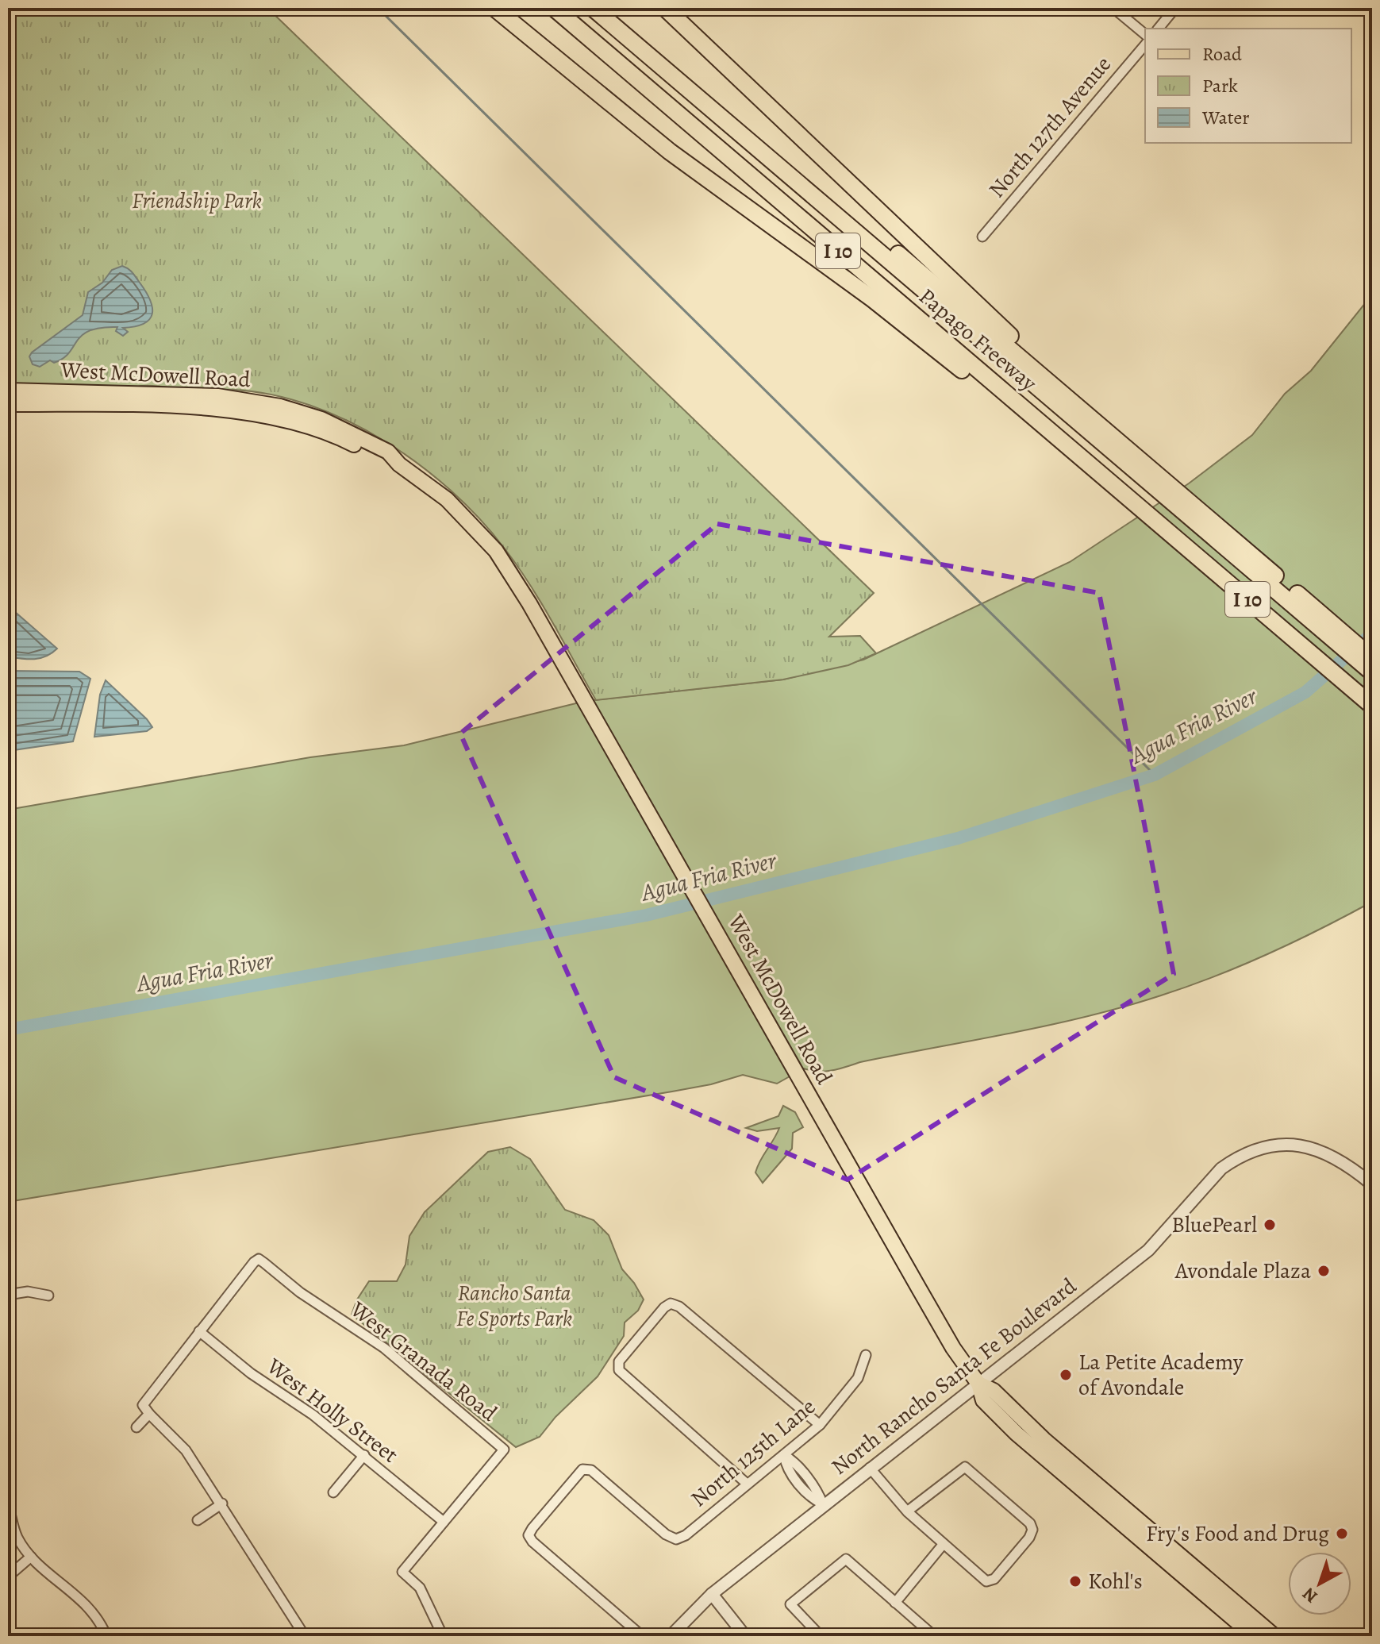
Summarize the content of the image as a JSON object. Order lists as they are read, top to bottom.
{
  "streets": {
    "highway": ["I 10", "Papago Freeway"],
    "main road": ["West McDowell Road"],
    "street": [
      "North 127th Avenue",
      "West Granada Road",
      "North Rancho Santa Fe Boulevard",
      "West Holly Street",
      "North 125th Lane"
    ]
  },
  "crossings": [
    ["West McDowell Road", "North Rancho Santa Fe Boulevard"],
    ["West Granada Road", "West Holly Street"]
  ],
  "water": ["Agua Fria River"],
  "parks": ["Friendship Park", "Rancho Santa Fe Sports Park"],
  "places": [
    "BluePearl",
    "Avondale Plaza",
    "La Petite Academy of Avondale",
    "Fry's Food and Drug",
    "Kohl's"
  ],
  "legend": ["Road", "Park", "Water"],
  "north": "bottom left"
}
